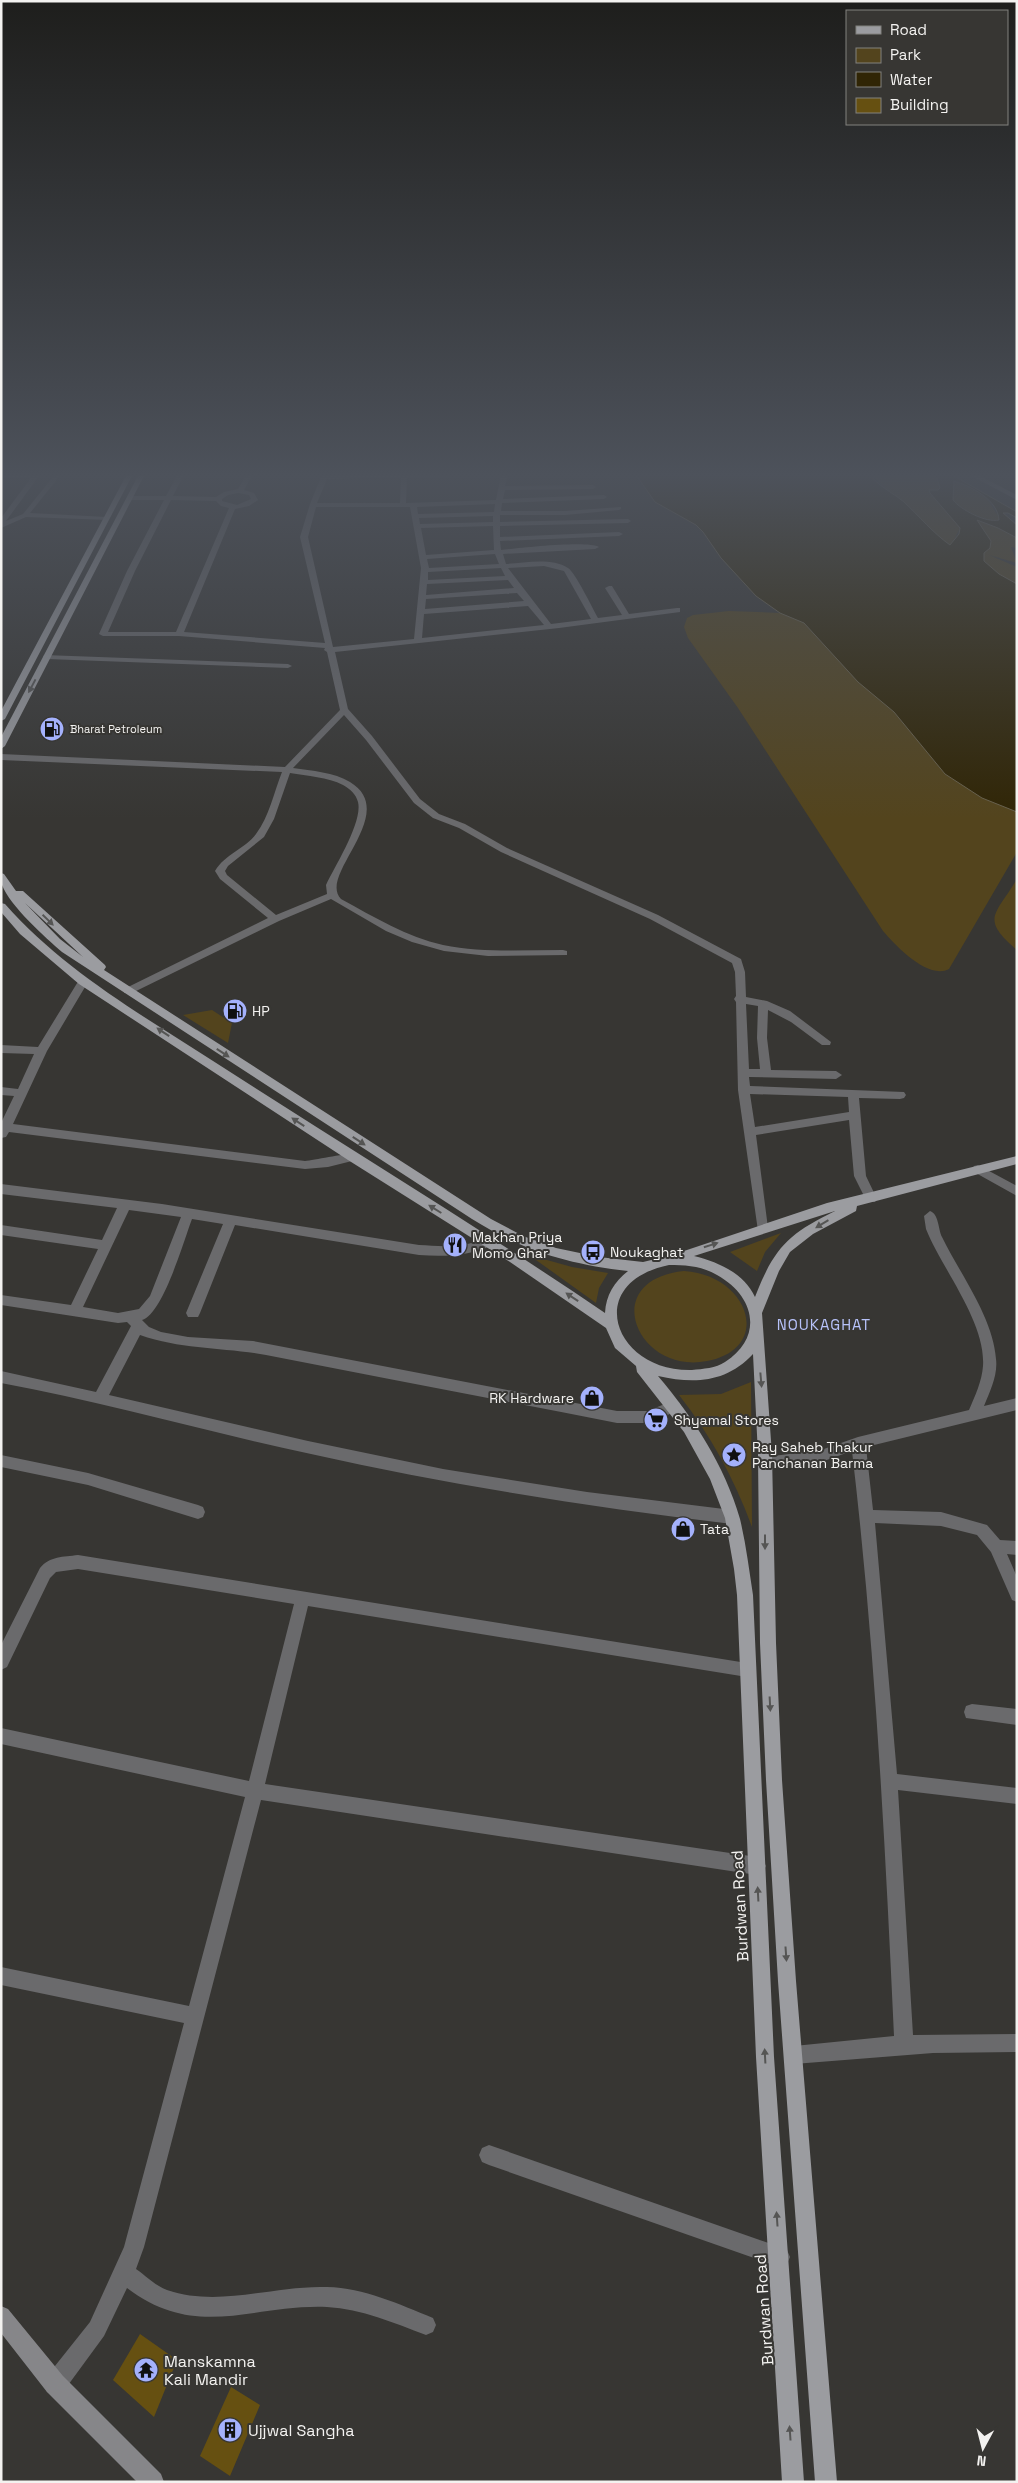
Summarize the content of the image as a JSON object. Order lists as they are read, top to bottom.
{
  "streets": {
    "main road": ["Burdwan Road"]
  },
  "districts": ["NOUKAGHAT"],
  "places": {
    "fuel station": ["Bharat Petroleum", "HP"],
    "restaurant": ["Makhan Priya Momo Ghar"],
    "bus stop": ["Noukaghat"],
    "shop": ["RK Hardware", "Tata"],
    "supermarket": ["Shyamal Stores"],
    "place": ["Ray Saheb Thakur Panchanan Barma"],
    "temple": ["Manskamna Kali Mandir"],
    "building": ["Ujjwal Sangha"]
  },
  "legend": [
    "Road",
    "Park",
    "Water",
    "Building"
  ],
  "north": "bottom"
}
